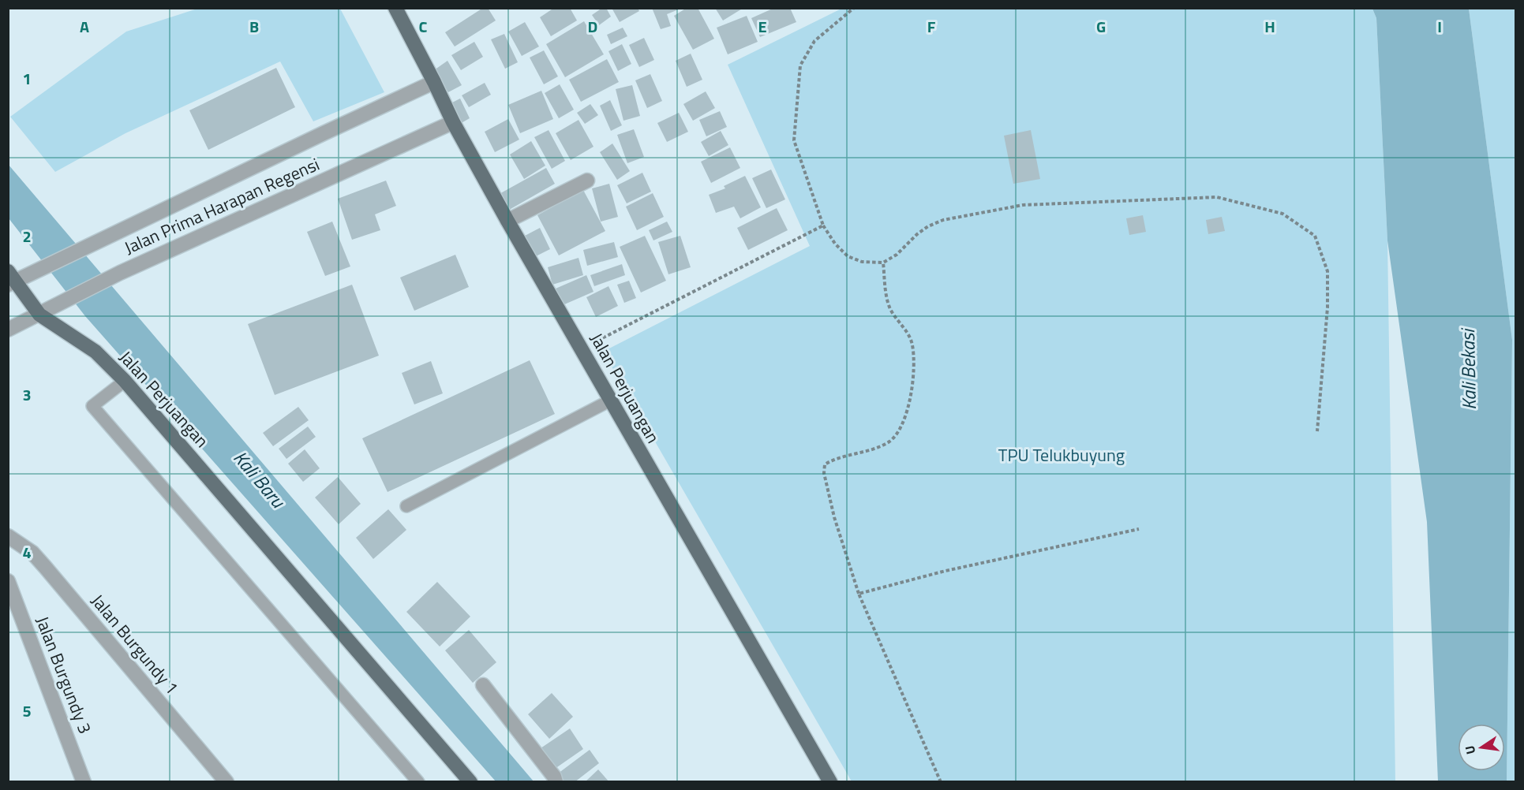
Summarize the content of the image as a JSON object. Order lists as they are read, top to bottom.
{
  "streets": {
    "main road": ["Jalan Perjuangan"],
    "street": ["Jalan Prima Harapan Regensi", "Jalan Burgundy 1", "Jalan Burgundy 3"]
  },
  "crossings": [
    ["Jalan Prima Harapan Regensi", "Jalan Perjuangan"]
  ],
  "water": ["Kali Bekasi", "Kali Baru"],
  "parks": ["TPU Telukbuyung"],
  "north": "left",
  "grid": {
    "columns": [
      "A",
      "B",
      "C",
      "D",
      "E",
      "F",
      "G",
      "H",
      "I"
    ],
    "rows": [
      "1",
      "2",
      "3",
      "4",
      "5"
    ]
  }
}
